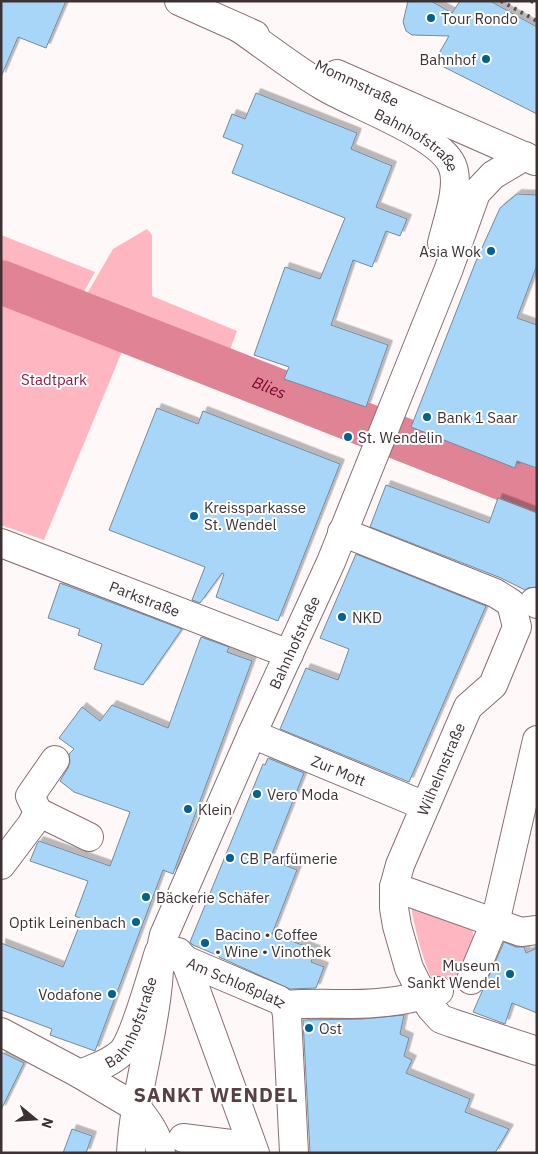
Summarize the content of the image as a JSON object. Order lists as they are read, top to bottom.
{
  "streets": {
    "street": [
      "Mommstraße",
      "Bahnhofstraße",
      "Parkstraße",
      "Wilhelmstraße",
      "Zur Mott",
      "Am Schloßplatz"
    ]
  },
  "crossings": [
    ["Mommstraße", "Bahnhofstraße"],
    ["Bahnhofstraße", "Parkstraße"],
    ["Bahnhofstraße", "Wilhelmstraße"],
    ["Bahnhofstraße", "Zur Mott"],
    ["Bahnhofstraße", "Am Schloßplatz"],
    ["Wilhelmstraße", "Zur Mott"]
  ],
  "districts": ["SANKT WENDEL"],
  "water": ["Blies"],
  "parks": ["Stadtpark"],
  "places": [
    "Tour Rondo",
    "Bahnhof",
    "Asia Wok",
    "Bank 1 Saar",
    "St. Wendelin",
    "Kreissparkasse St. Wendel",
    "NKD",
    "Vero Moda",
    "Klein",
    "CB Parfümerie",
    "Bäckerie Schäfer",
    "Optik Leinenbach",
    "Bacino • Coffee • Wine • Vinothek",
    "Museum Sankt Wendel",
    "Vodafone",
    "Ost"
  ],
  "north": "right"
}
